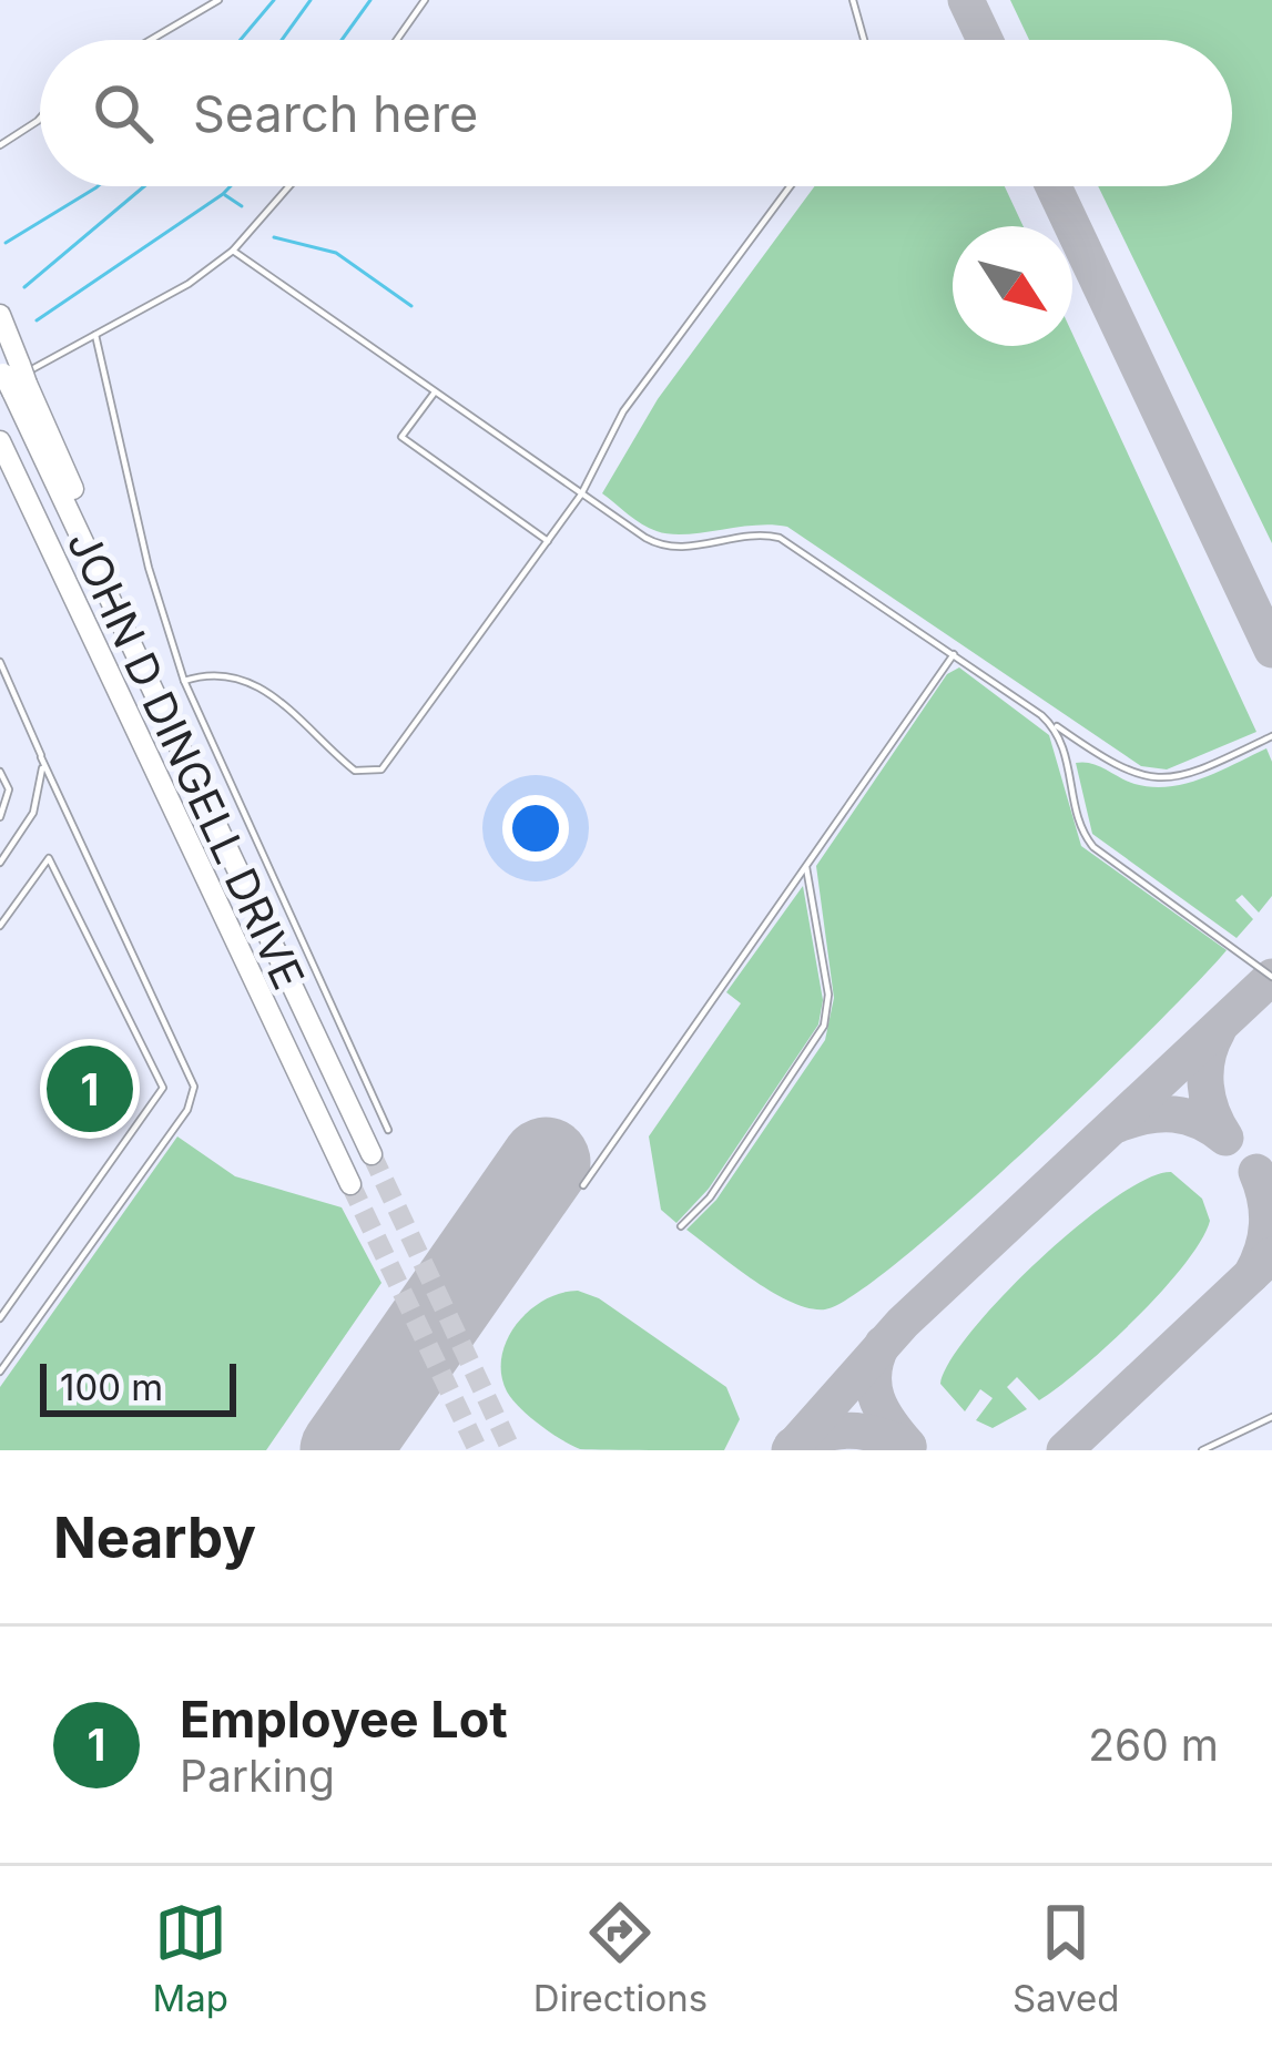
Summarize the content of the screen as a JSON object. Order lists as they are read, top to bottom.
{
  "streets": {
    "highway": ["JOHN D DINGELL DRIVE"]
  },
  "scale_bar": "100 m",
  "north": "bottom right",
  "page": {
    "search": "Search here",
    "pins": "1",
    "scale": "100 m",
    "heading": "Nearby",
    "list": [
      {
        "mark": "1",
        "name": "Employee Lot",
        "note": "Parking",
        "value": "260 m"
      }
    ],
    "nav": ["Map", "Directions", "Saved"]
  }
}
